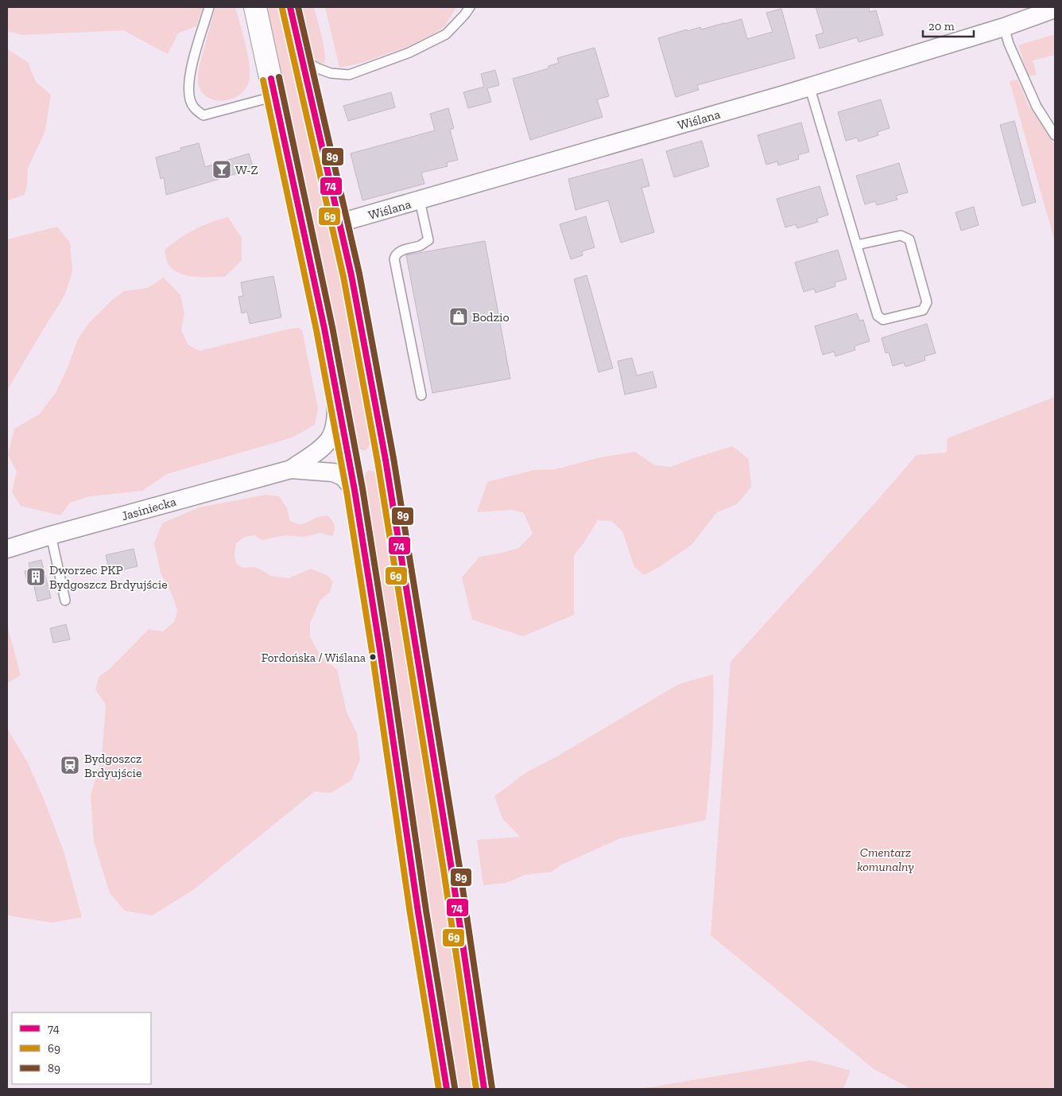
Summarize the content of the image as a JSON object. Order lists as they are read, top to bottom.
{
  "streets": {
    "street": ["Wiślana", "Jasiniecka"]
  },
  "parks": ["Cmentarz komunalny"],
  "places": {
    "bar": ["W-Z"],
    "shop": ["Bodzio"],
    "building": ["Dworzec PKP Bydgoszcz Brdyujście"],
    "other": ["Fordońska / Wiślana"],
    "station": ["Bydgoszcz Brdyujście"]
  },
  "lines": ["transit line 74", "transit line 89", "transit line 69"],
  "legend": ["74", "69", "89"],
  "scale_bar": "20 m"
}
